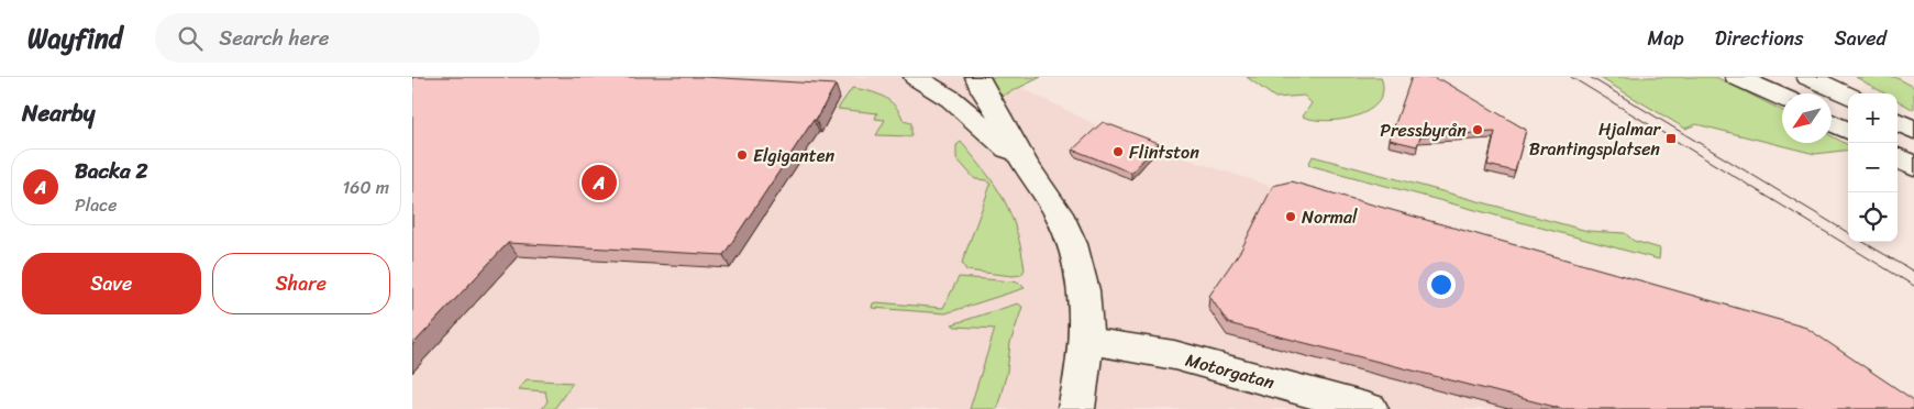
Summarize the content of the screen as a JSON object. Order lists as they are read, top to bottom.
{
  "streets": {
    "street": ["Motorgatan"]
  },
  "places": {
    "other": [
      "Pressbyrån",
      "Flintston",
      "Elgiganten",
      "Normal"
    ],
    "transit": ["Hjalmar Brantingsplatsen"]
  },
  "north": "bottom left",
  "page": {
    "header": "Wayfind",
    "search": "Search here",
    "nav": ["Map", "Directions", "Saved"],
    "heading": "Nearby",
    "map_buttons": ["+", "−"],
    "list": [
      {
        "mark": "A",
        "name": "Backa 2",
        "note": "Place",
        "value": "160 m"
      }
    ],
    "pins": "A",
    "buttons": ["Save", "Share"]
  }
}
